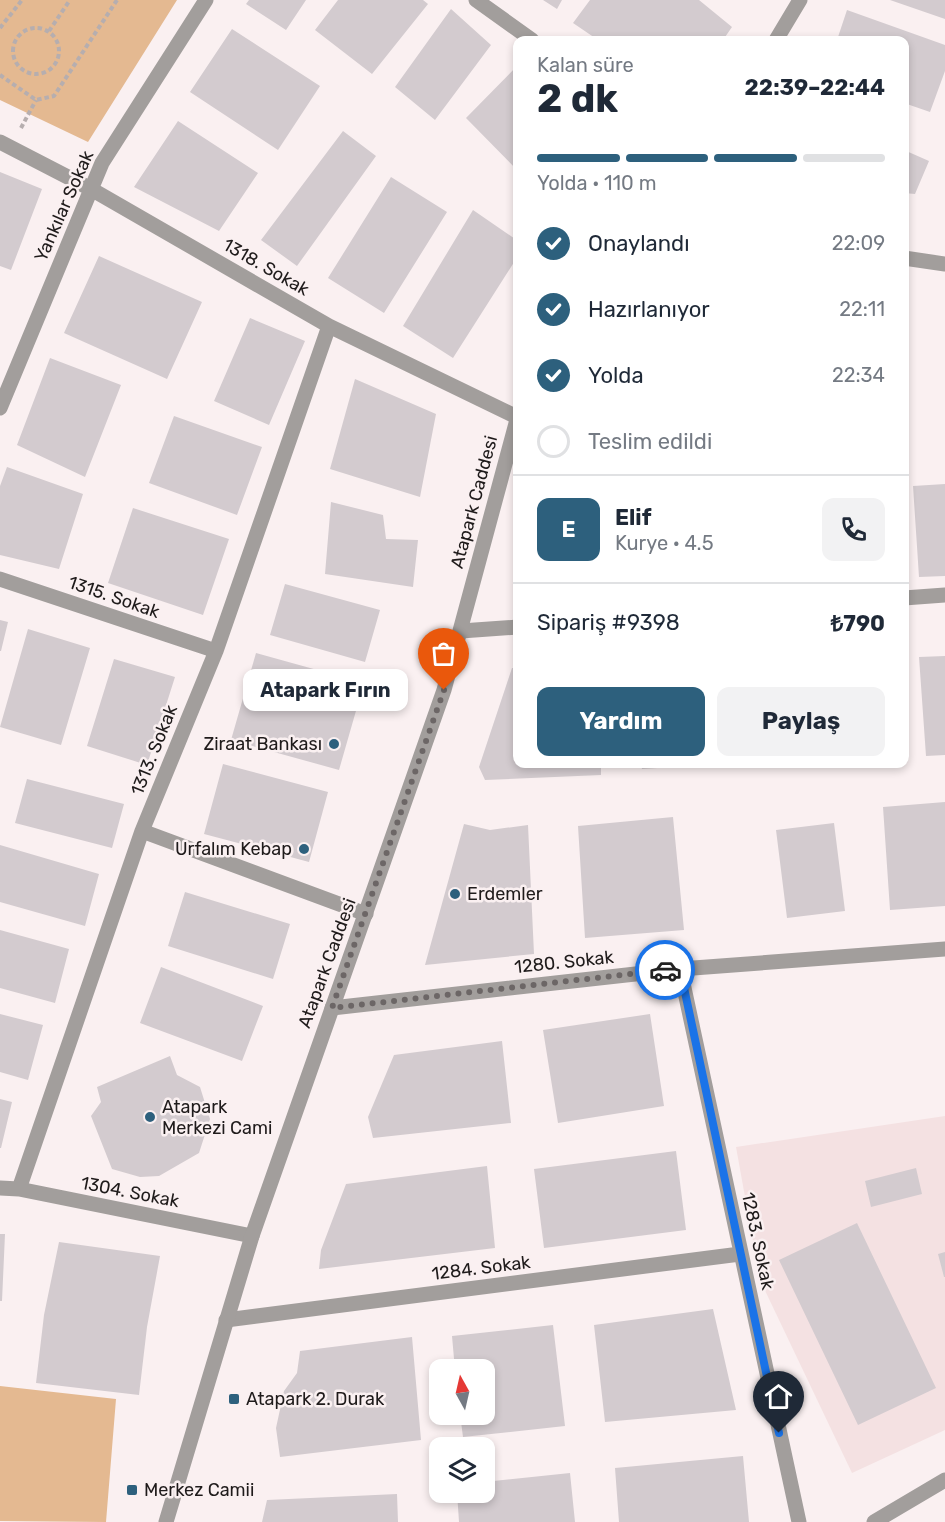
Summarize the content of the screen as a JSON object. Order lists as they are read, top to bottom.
{
  "streets": {
    "street": [
      "Yankılar Sokak",
      "1318. Sokak",
      "Atapark Caddesi",
      "1315. Sokak",
      "1313. Sokak",
      "1280. Sokak",
      "1304. Sokak",
      "1283. Sokak",
      "1284. Sokak"
    ]
  },
  "crossings": [
    ["Yankılar Sokak", "1318. Sokak"],
    ["1318. Sokak", "1313. Sokak"],
    ["Atapark Caddesi", "1280. Sokak"],
    ["Atapark Caddesi", "1304. Sokak"],
    ["Atapark Caddesi", "1284. Sokak"],
    ["1315. Sokak", "1313. Sokak"],
    ["1313. Sokak", "1304. Sokak"],
    ["1280. Sokak", "1283. Sokak"],
    ["1283. Sokak", "1284. Sokak"]
  ],
  "places": {
    "other": [
      "Atapark Fırın",
      "Ziraat Bankası",
      "Urfalım Kebap",
      "Erdemler",
      "Atapark Merkezi Cami"
    ],
    "transit": ["Atapark 2. Durak", "Merkez Camii"]
  },
  "north": "top",
  "page": {
    "heading": ["2 dk", "Kalan süre", "22:39–22:44"],
    "panel": [
      "Elif",
      "Kurye · 4.5",
      "Sipariş #9398",
      "₺790"
    ],
    "bar": "Yolda · 110 m",
    "list": [
      ["Onaylandı", "22:09"],
      ["Hazırlanıyor", "22:11"],
      ["Yolda", "22:34"],
      "Teslim edildi"
    ],
    "round": "E",
    "bubble": "Atapark Fırın",
    "buttons": ["Yardım", "Paylaş"]
  }
}
